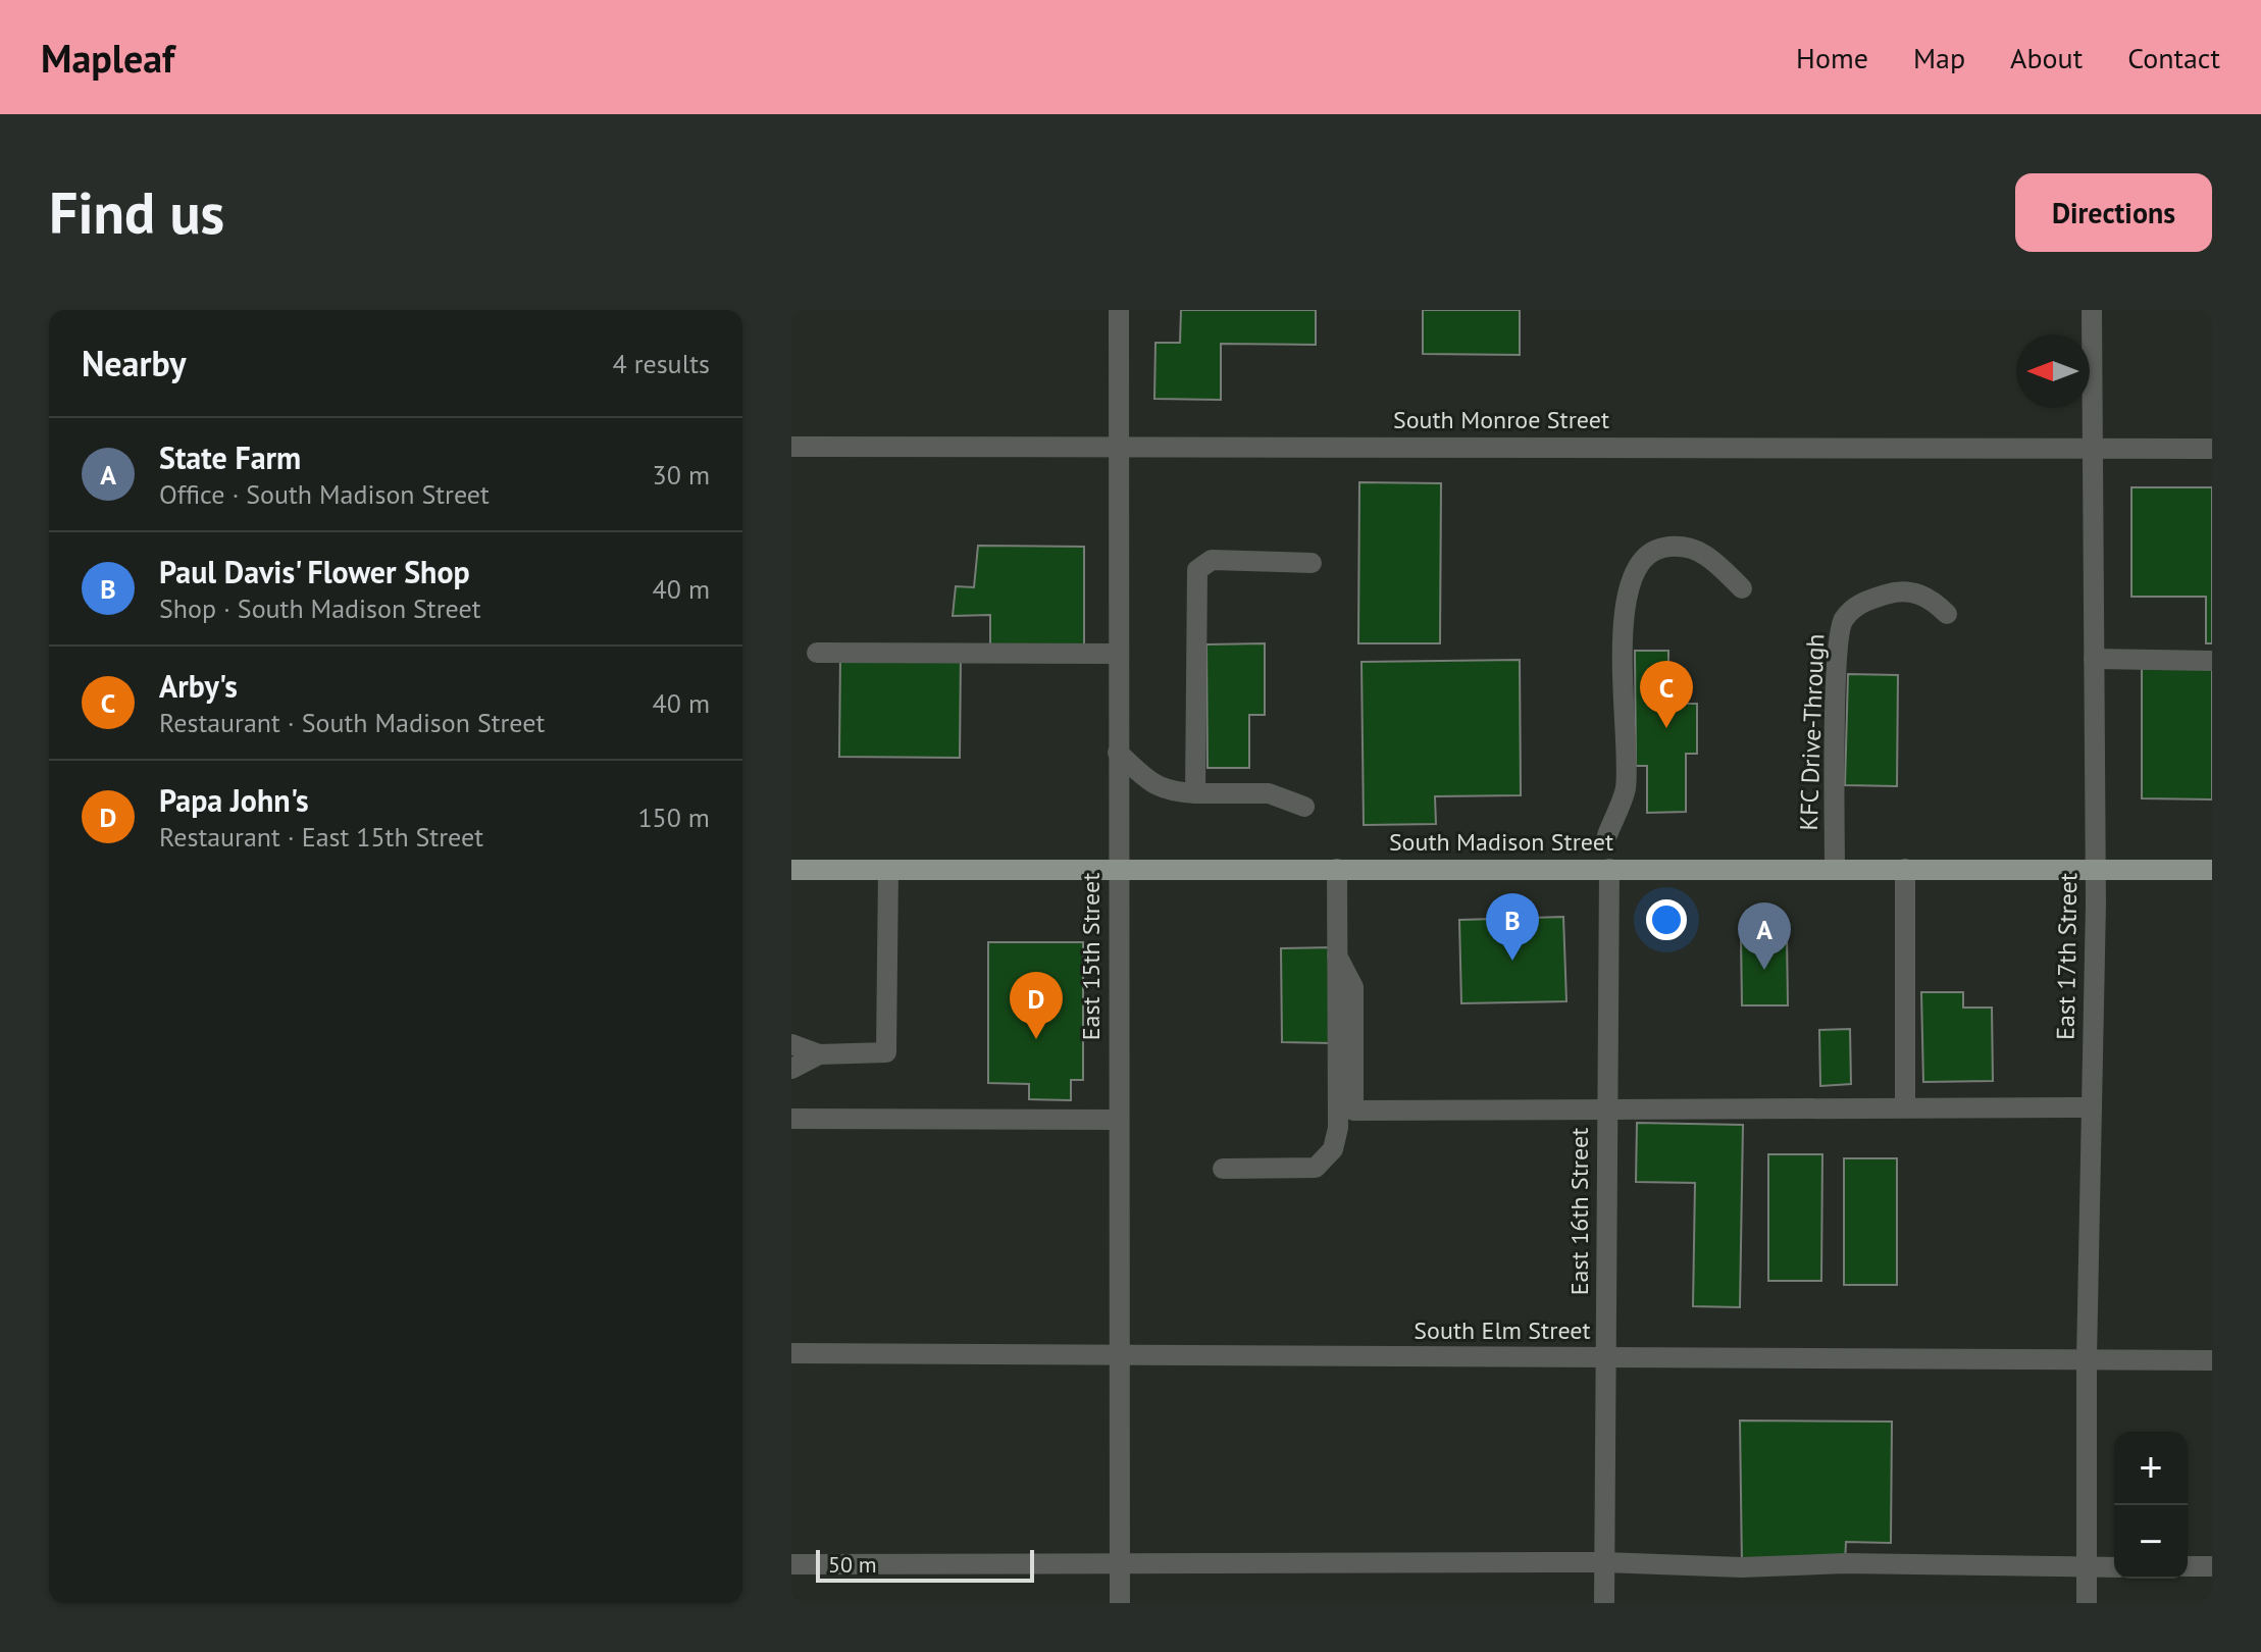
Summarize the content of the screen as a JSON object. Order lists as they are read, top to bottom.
{
  "streets": {
    "main road": ["South Madison Street"],
    "street": [
      "South Monroe Street",
      "KFC Drive-Through",
      "East 15th Street",
      "East 17th Street",
      "East 16th Street",
      "South Elm Street"
    ]
  },
  "crossings": [
    ["South Monroe Street", "East 15th Street"],
    ["South Monroe Street", "East 17th Street"],
    ["KFC Drive-Through", "South Madison Street"],
    ["South Madison Street", "East 15th Street"],
    ["South Madison Street", "East 17th Street"],
    ["South Madison Street", "East 16th Street"],
    ["East 15th Street", "South Elm Street"],
    ["East 17th Street", "South Elm Street"],
    ["East 16th Street", "South Elm Street"]
  ],
  "scale_bar": "50 m",
  "north": "left",
  "page": {
    "header": "Mapleaf",
    "nav": [
      "Home",
      "Map",
      "About",
      "Contact"
    ],
    "buttons": "Directions",
    "title": "Find us",
    "heading": ["Nearby", "4 results"],
    "list": [
      {
        "mark": "A",
        "name": "State Farm",
        "note": "Office · South Madison Street",
        "value": "30 m"
      },
      {
        "mark": "B",
        "name": "Paul Davis' Flower Shop",
        "note": "Shop · South Madison Street",
        "value": "40 m"
      },
      {
        "mark": "C",
        "name": "Arby's",
        "note": "Restaurant · South Madison Street",
        "value": "40 m"
      },
      {
        "mark": "D",
        "name": "Papa John's",
        "note": "Restaurant · East 15th Street",
        "value": "150 m"
      }
    ],
    "pins": [
      "C",
      "B",
      "A",
      "D"
    ],
    "map_buttons": ["+", "−"],
    "scale": "50 m"
  }
}
